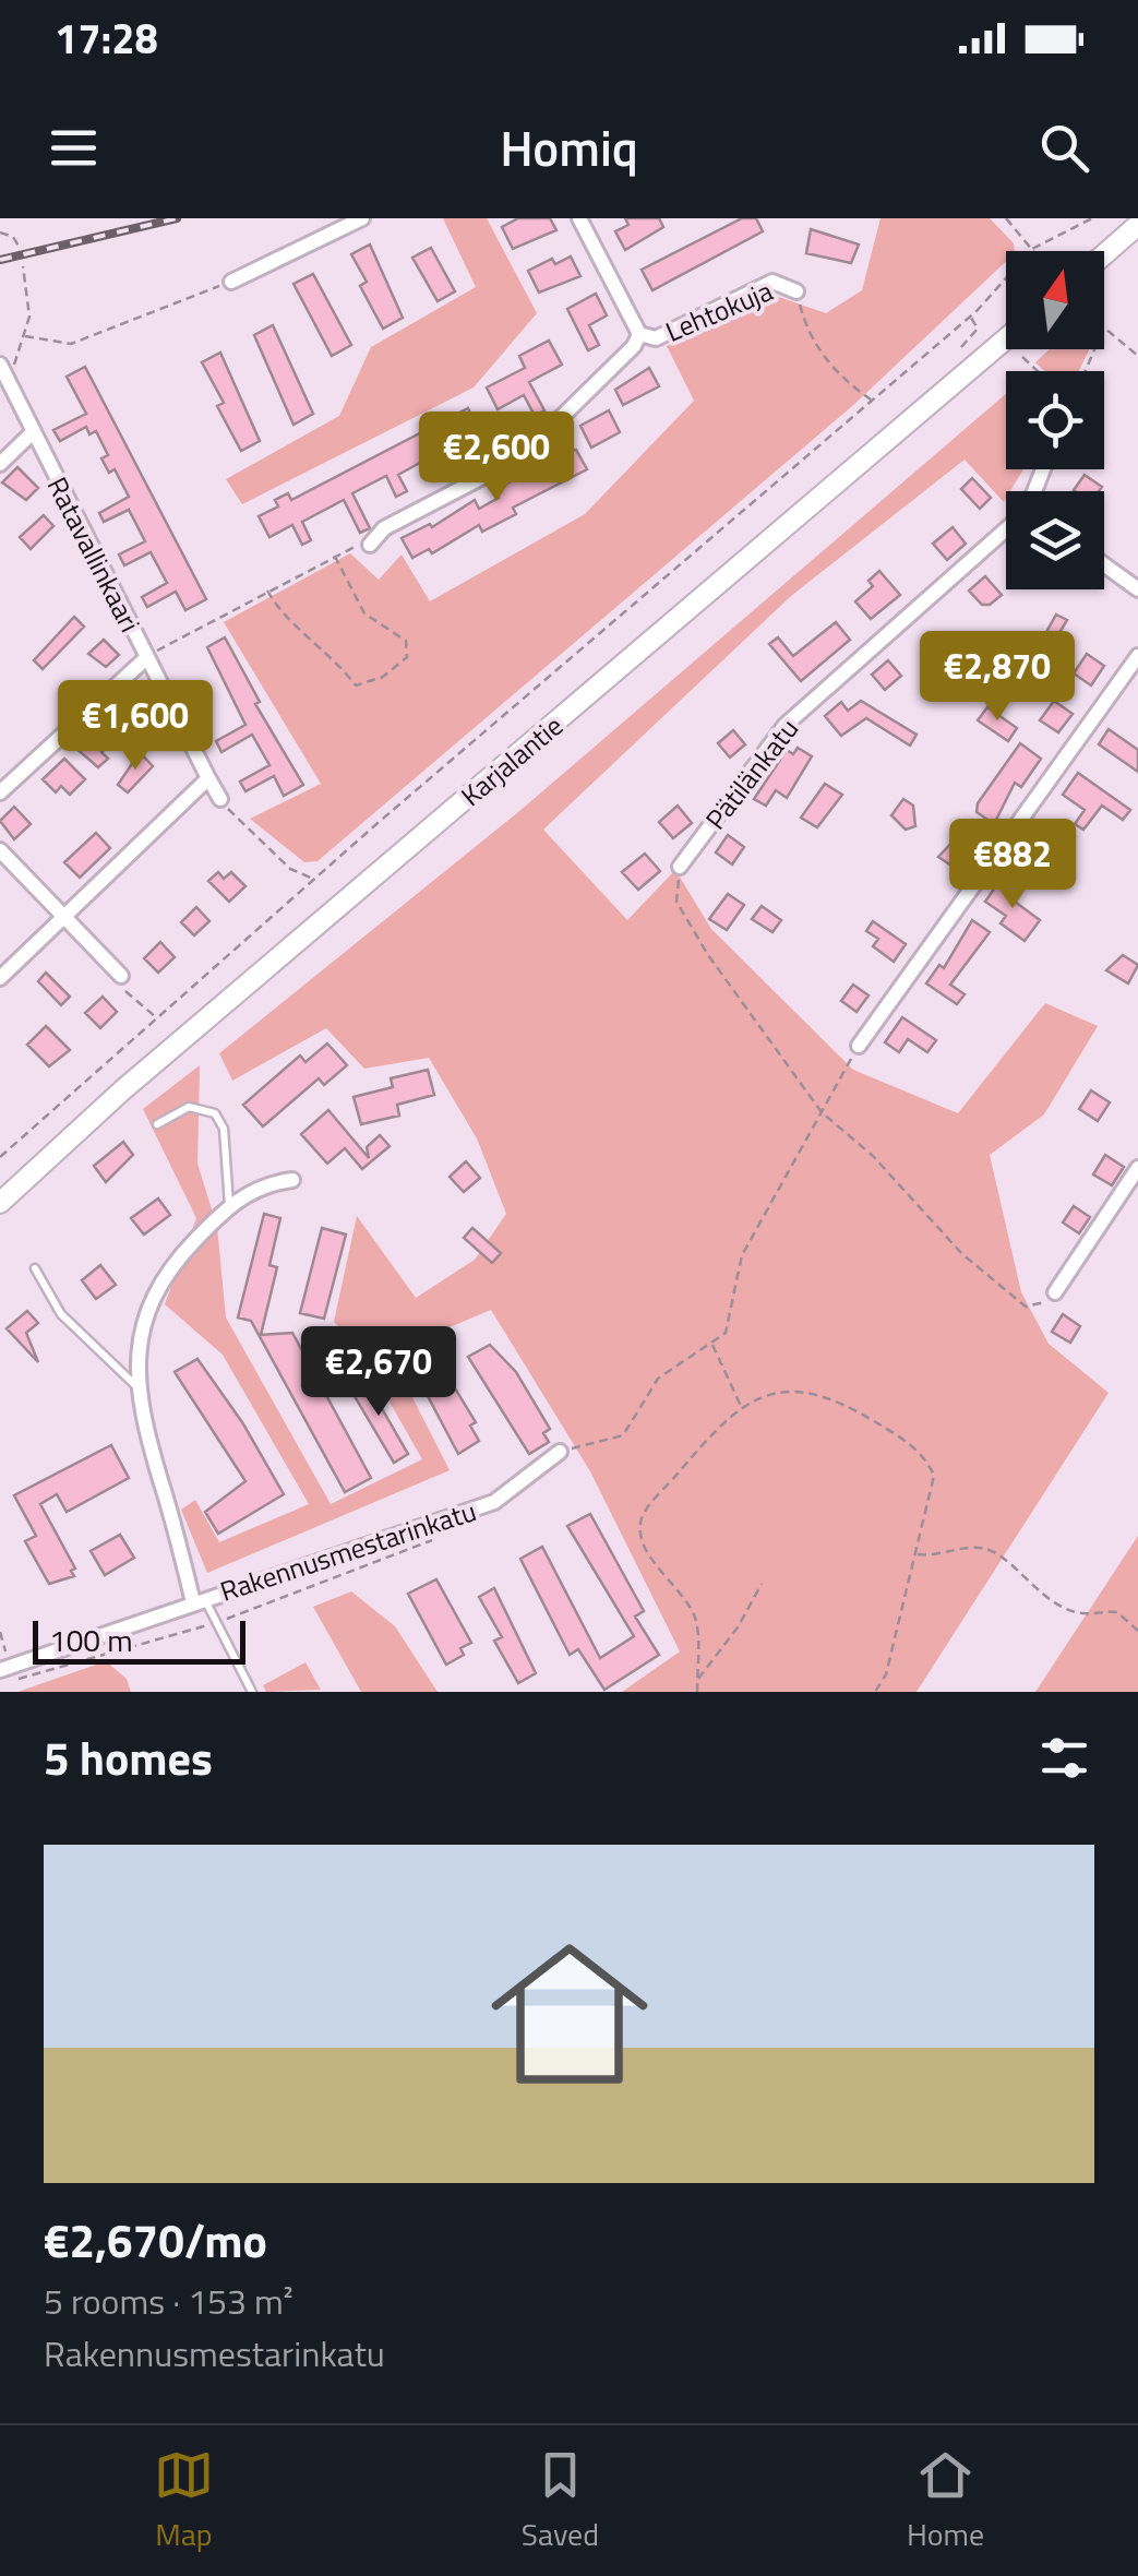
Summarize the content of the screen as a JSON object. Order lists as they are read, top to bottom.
{
  "streets": {
    "main road": ["Karjalantie"],
    "street": [
      "Lehtokuja",
      "Ratavallinkaari",
      "Pätilänkatu",
      "Rakennusmestarinkatu"
    ]
  },
  "scale_bar": "100 m",
  "north": "top",
  "page": {
    "status": "17:28",
    "header": "Homiq",
    "price": [
      "€2,600",
      "€2,870",
      "€1,600",
      "€882",
      "€2,670"
    ],
    "scale": "100 m",
    "heading": "5 homes",
    "list": [
      {
        "name": "€2,670/mo",
        "note": "5 rooms · 153 m² · Rakennusmestarinkatu"
      }
    ],
    "tabs": ["Map", "Saved", "Home"]
  }
}
